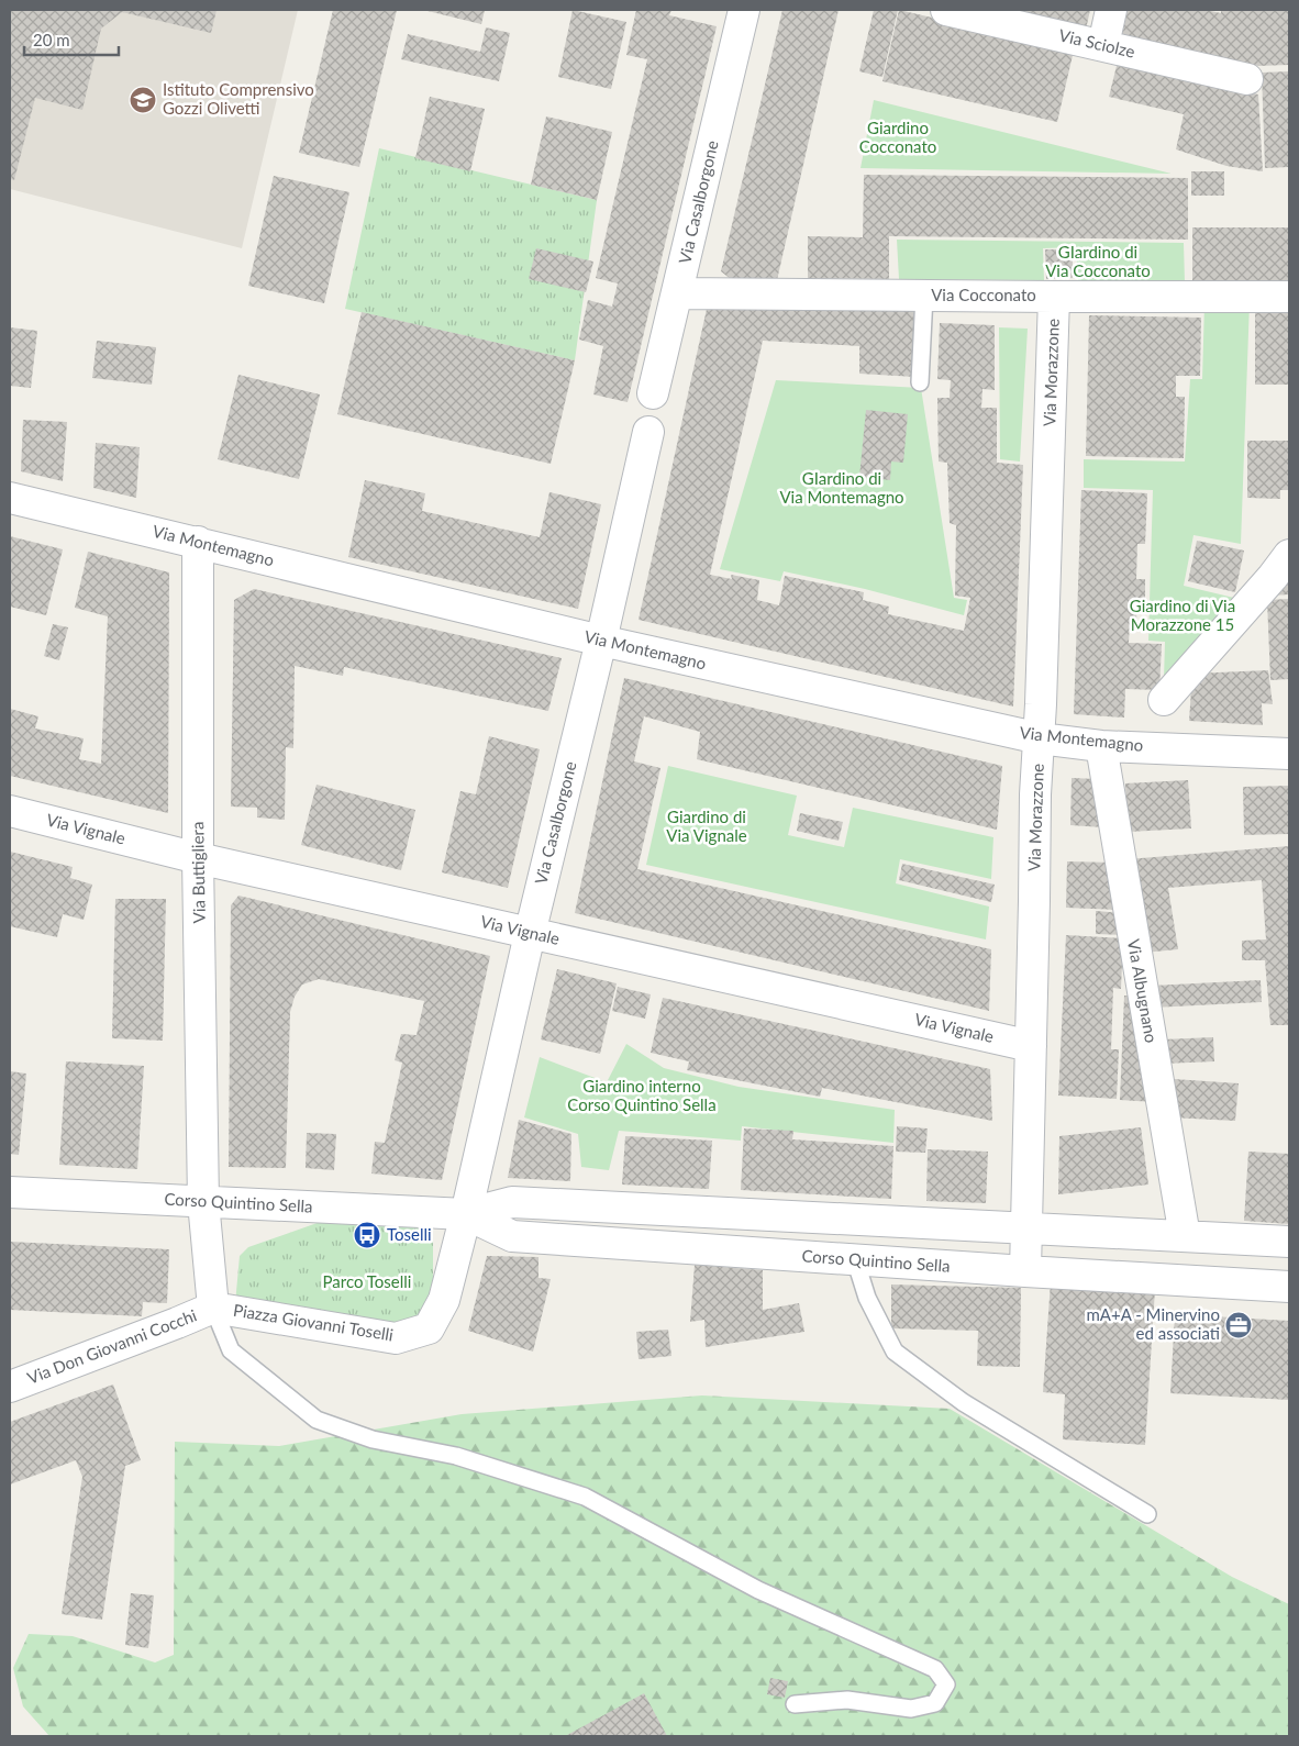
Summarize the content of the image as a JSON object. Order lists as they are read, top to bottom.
{
  "streets": {
    "street": [
      "Via Sciolze",
      "Via Casalborgone",
      "Via Cocconato",
      "Via Morazzone",
      "Via Montemagno",
      "Via Vignale",
      "Via Buttigliera",
      "Via Albugnano",
      "Corso Quintino Sella",
      "Piazza Giovanni Toselli",
      "Via Don Giovanni Cocchi"
    ]
  },
  "crossings": [
    ["Via Casalborgone", "Via Cocconato"],
    ["Via Casalborgone", "Via Montemagno"],
    ["Via Casalborgone", "Via Vignale"],
    ["Via Casalborgone", "Corso Quintino Sella"],
    ["Via Casalborgone", "Piazza Giovanni Toselli"],
    ["Via Cocconato", "Via Morazzone"],
    ["Via Morazzone", "Via Montemagno"],
    ["Via Morazzone", "Via Vignale"],
    ["Via Morazzone", "Corso Quintino Sella"],
    ["Via Montemagno", "Via Buttigliera"],
    ["Via Montemagno", "Via Albugnano"],
    ["Via Vignale", "Via Buttigliera"],
    ["Via Buttigliera", "Corso Quintino Sella"],
    ["Via Buttigliera", "Piazza Giovanni Toselli"],
    ["Via Albugnano", "Corso Quintino Sella"],
    ["Corso Quintino Sella", "Piazza Giovanni Toselli"],
    ["Piazza Giovanni Toselli", "Via Don Giovanni Cocchi"]
  ],
  "parks": [
    "Giardino Cocconato",
    "GIardino di Via Cocconato",
    "GIardino di Via Montemagno",
    "Giardino di Via Morazzone 15",
    "Giardino di Via Vignale",
    "Giardino interno Corso Quintino Sella",
    "Parco Toselli"
  ],
  "places": {
    "school or university": ["Istituto Comprensivo Gozzi Olivetti"],
    "bus stop": ["Toselli"],
    "office": ["mA+A - Minervino ed associati"]
  },
  "scale_bar": "20 m"
}
